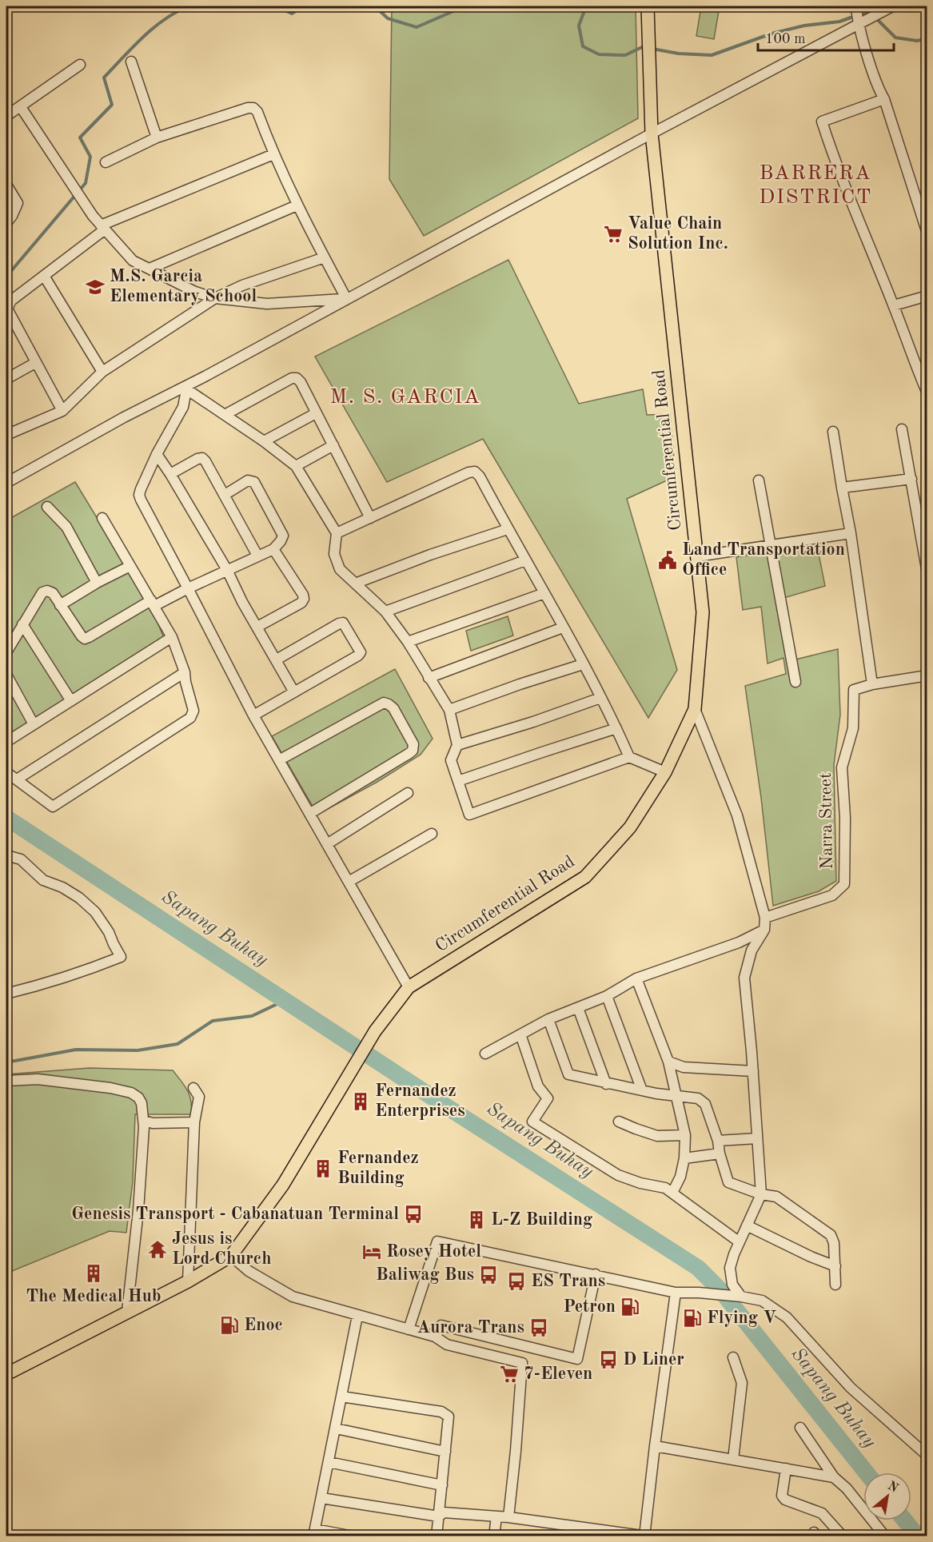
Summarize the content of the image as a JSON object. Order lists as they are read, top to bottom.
{
  "streets": {
    "main road": ["Circumferential Road"],
    "street": ["Narra Street"]
  },
  "districts": ["BARRERA DISTRICT", "M. S. GARCIA"],
  "water": ["Sapang Buhay"],
  "places": {
    "supermarket": ["Value Chain Solution Inc.", "7-Eleven"],
    "school or university": ["M.S. Garcia Elementary School"],
    "public building": ["Land Transportation Office"],
    "building": [
      "Fernandez Enterprises",
      "Fernandez Building",
      "L-Z Building",
      "The Medical Hub"
    ],
    "bus stop": [
      "Genesis Transport - Cabanatuan Terminal",
      "Baliwag Bus",
      "ES Trans",
      "Aurora Trans",
      "D Liner"
    ],
    "temple": ["Jesus is Lord Church"],
    "hotel": ["Rosey Hotel"],
    "fuel station": ["Petron", "Flying V", "Enoc"]
  },
  "scale_bar": "100 m",
  "north": "top right"
}
